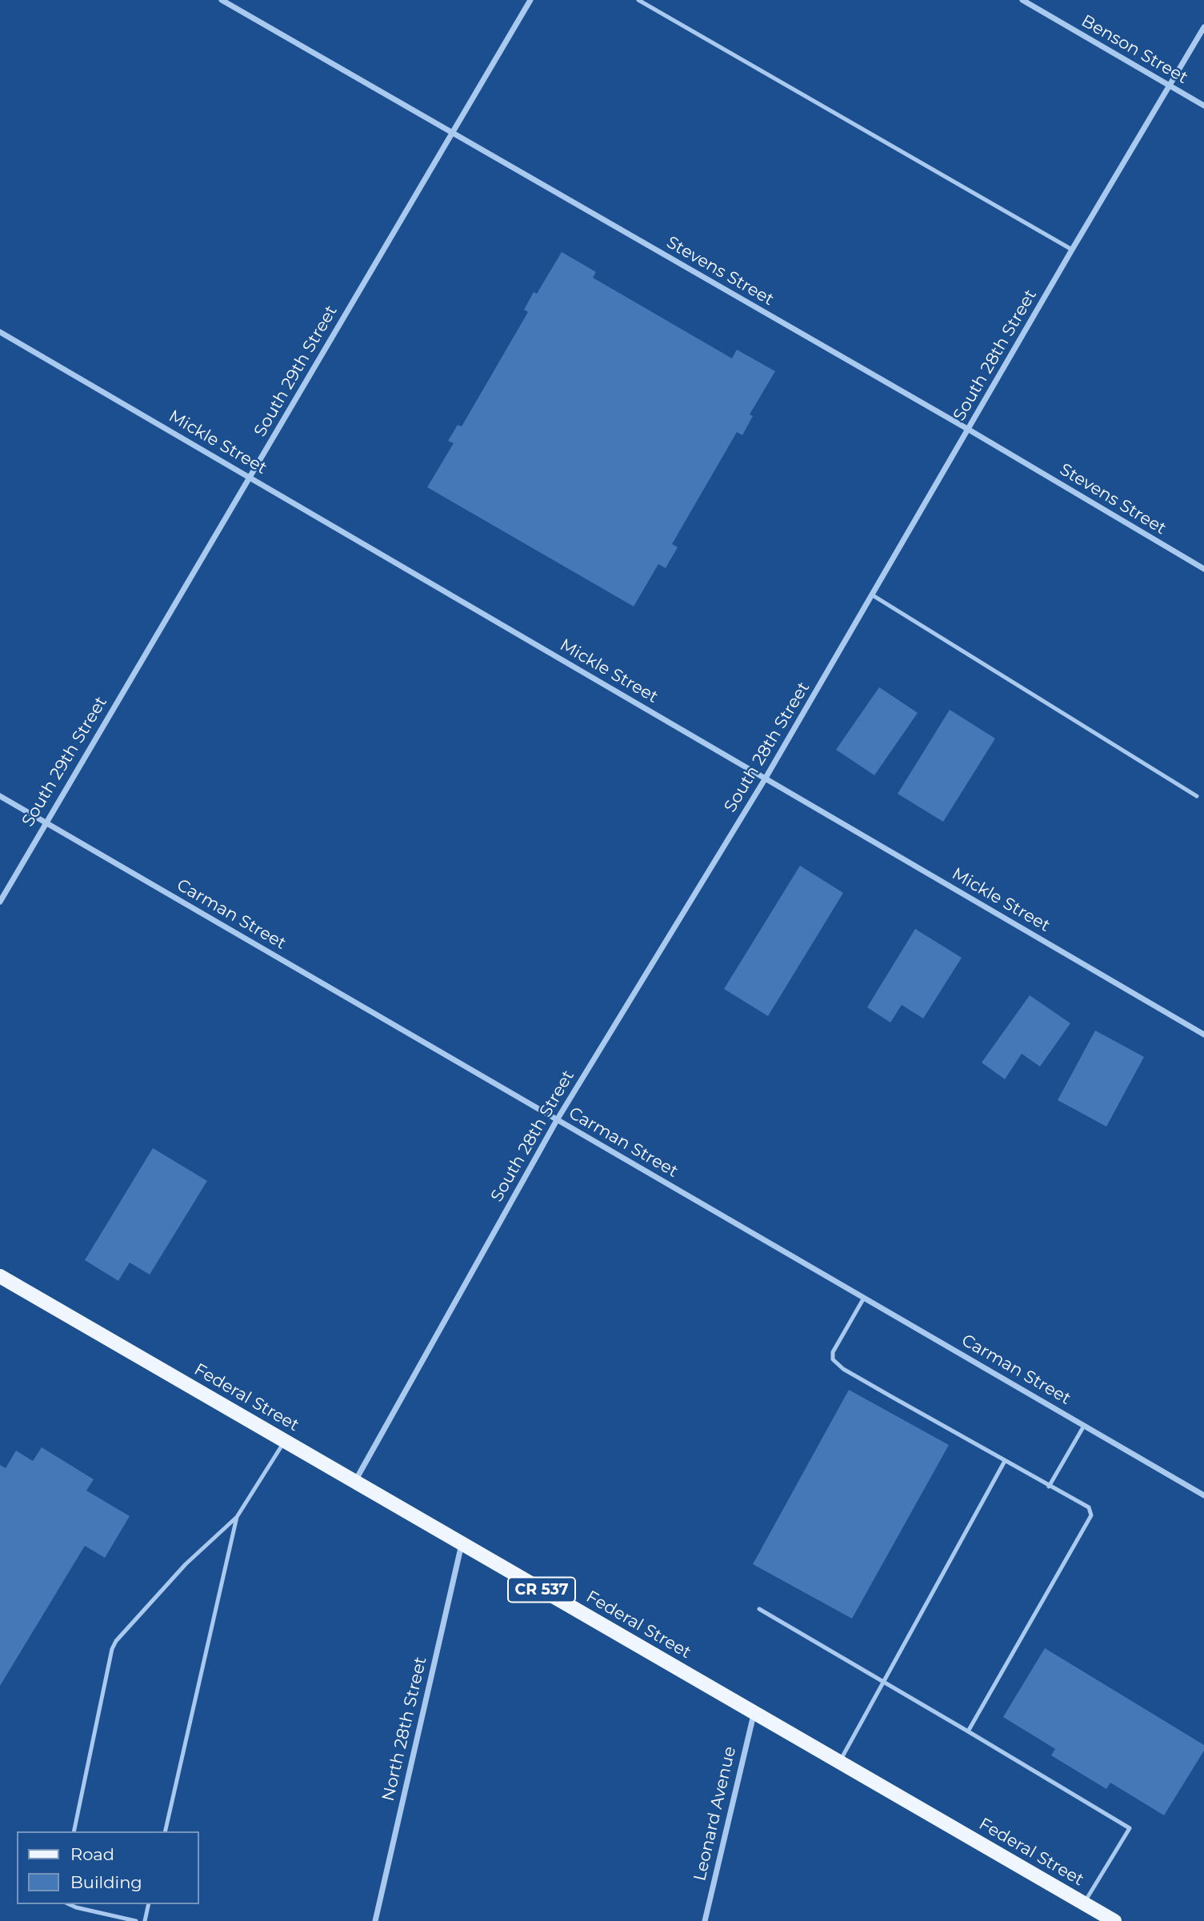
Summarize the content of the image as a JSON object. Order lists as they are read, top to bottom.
{
  "streets": {
    "main road": ["Federal Street", "CR 537"],
    "street": [
      "Benson Street",
      "Stevens Street",
      "South 28th Street",
      "South 29th Street",
      "Mickle Street",
      "Carman Street",
      "North 28th Street",
      "Leonard Avenue"
    ]
  },
  "crossings": [
    ["Benson Street", "South 28th Street"],
    ["Stevens Street", "South 28th Street"],
    ["Stevens Street", "South 29th Street"],
    ["South 28th Street", "Mickle Street"],
    ["South 28th Street", "Carman Street"],
    ["South 28th Street", "Federal Street"],
    ["South 29th Street", "Mickle Street"],
    ["South 29th Street", "Carman Street"],
    ["Federal Street", "North 28th Street"],
    ["Federal Street", "Leonard Avenue"]
  ],
  "legend": ["Road", "Building"]
}
